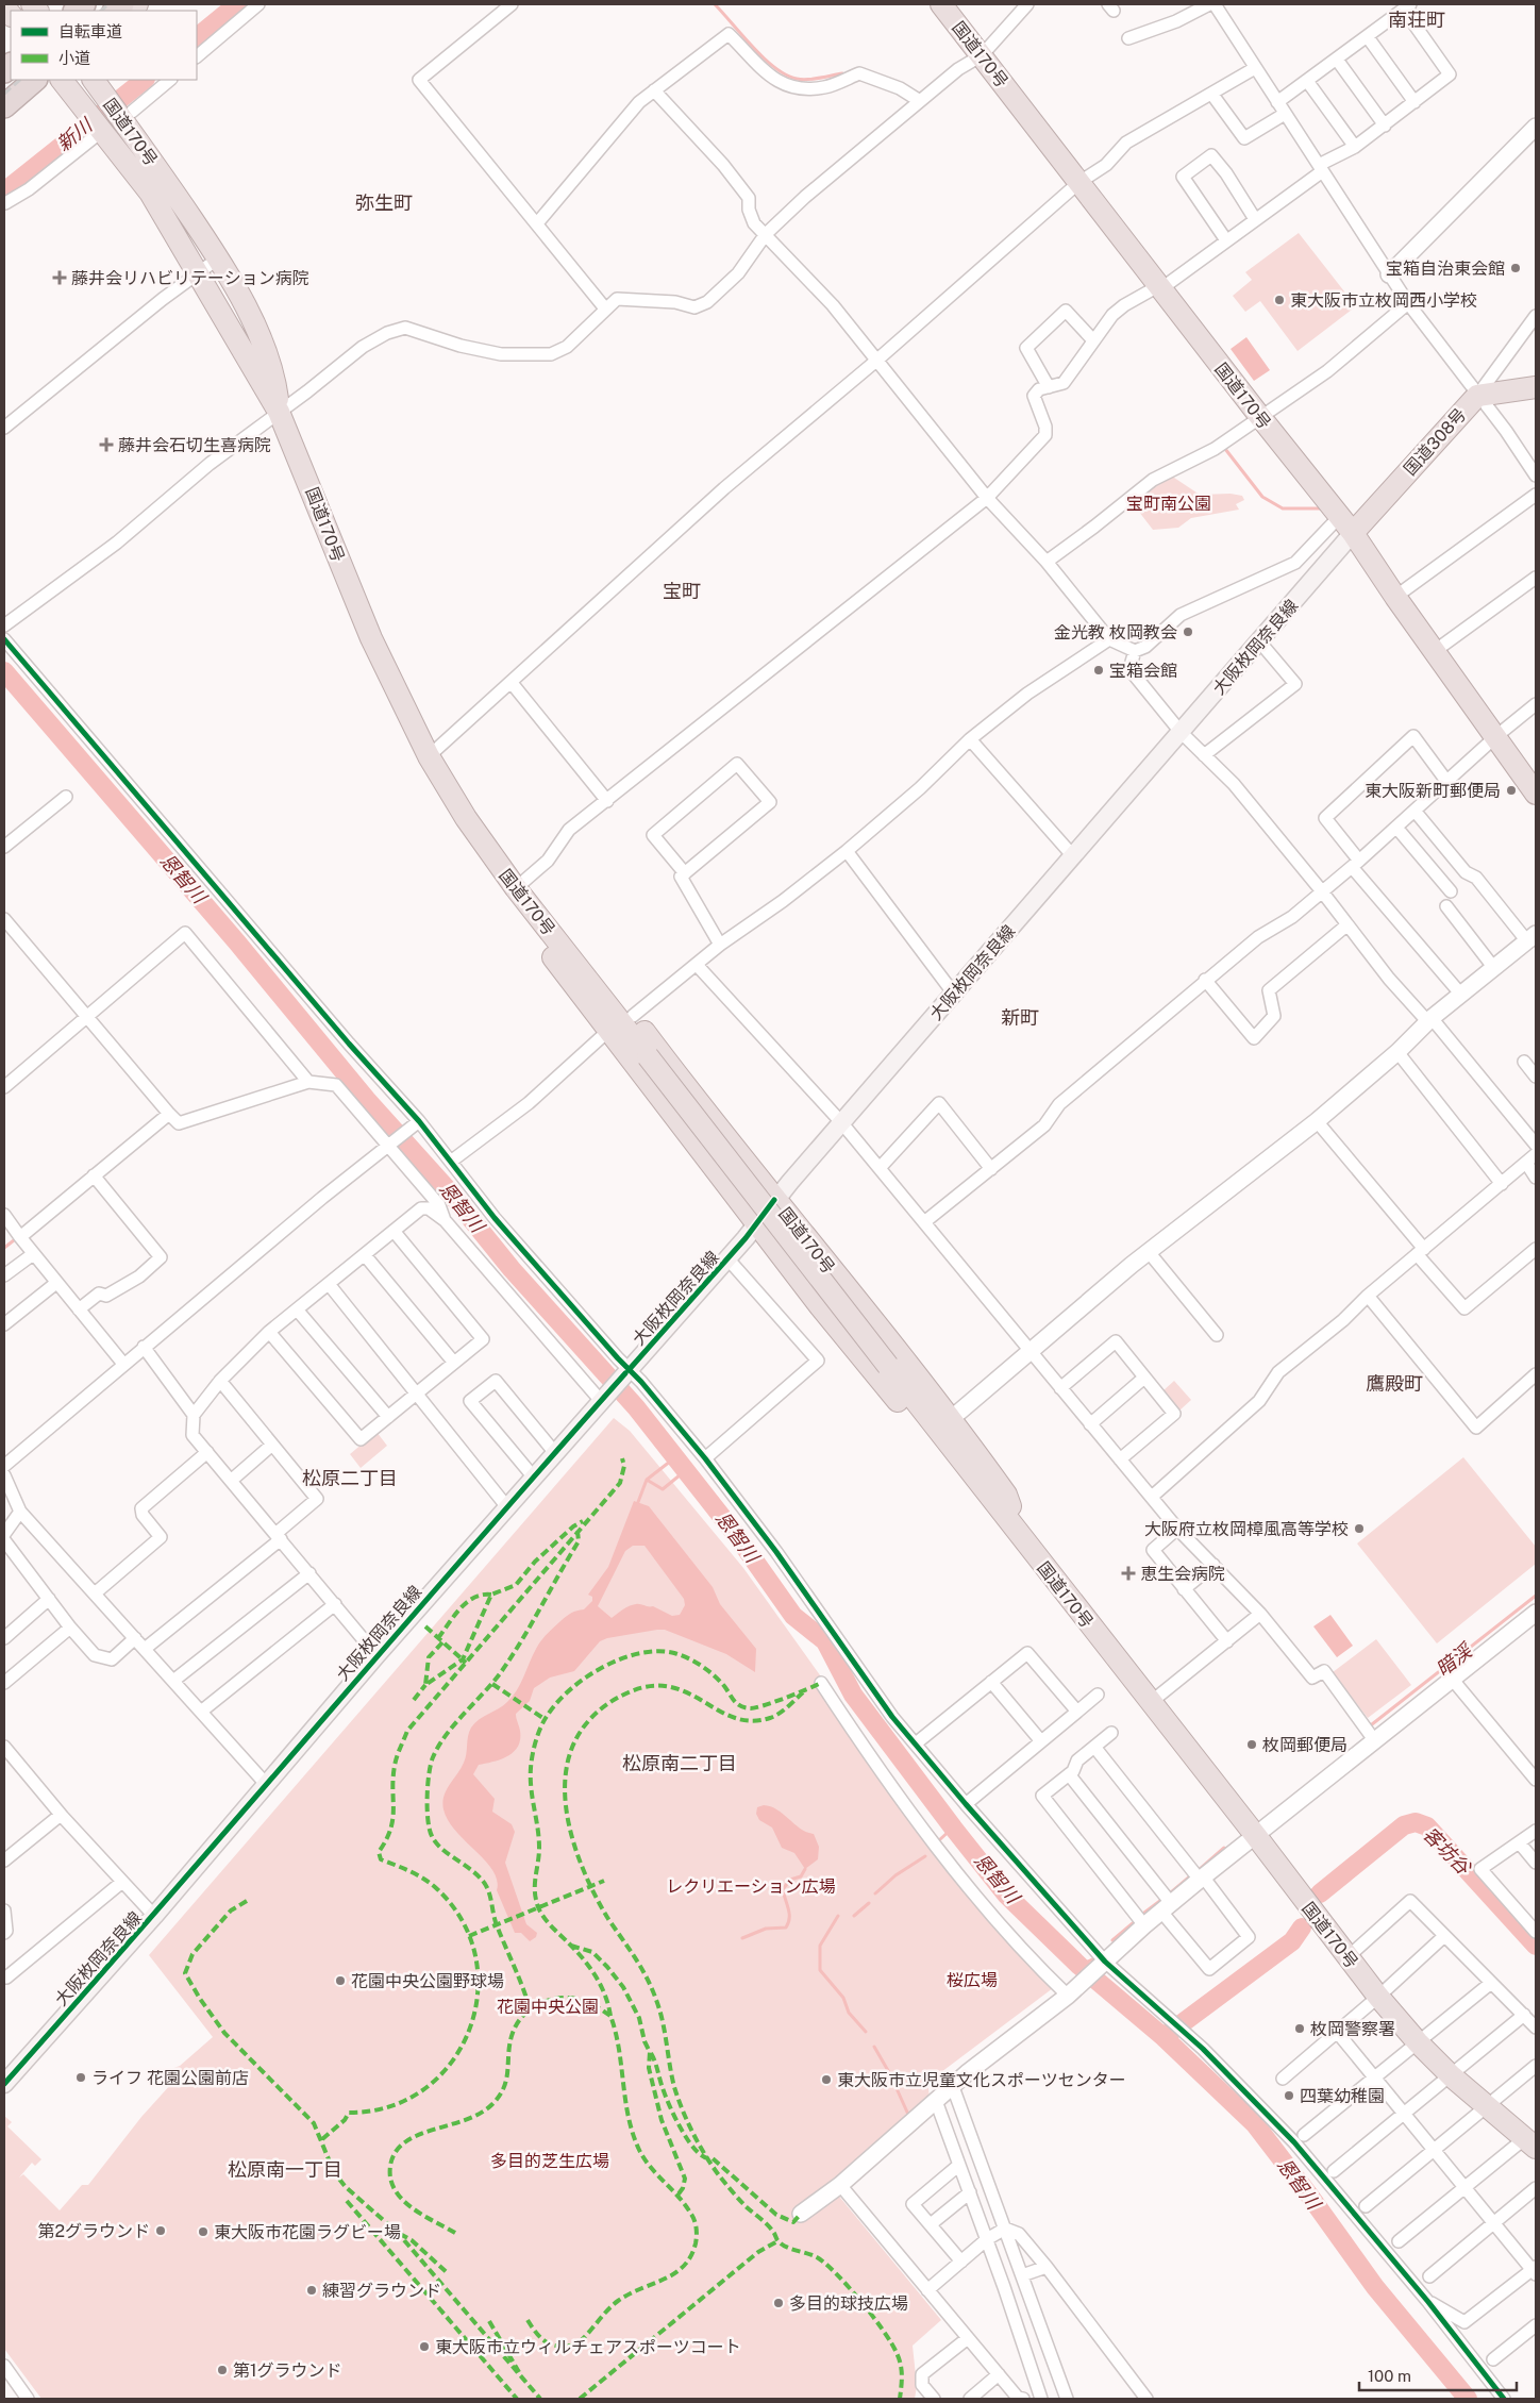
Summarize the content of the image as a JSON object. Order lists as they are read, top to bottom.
{
  "streets": {
    "highway": ["国道170号", "国道308号"],
    "main road": ["大阪枚岡奈良線"]
  },
  "crossings": [
    ["国道170号", "国道308号"],
    ["国道170号", "大阪枚岡奈良線"],
    ["国道308号", "大阪枚岡奈良線"]
  ],
  "districts": [
    "南荘町",
    "弥生町",
    "宝町",
    "新町",
    "鷹殿町",
    "松原二丁目",
    "松原南二丁目",
    "松原南一丁目"
  ],
  "water": [
    "新川",
    "恩智川",
    "暗渓",
    "客坊谷"
  ],
  "parks": [
    "宝町南公園",
    "レクリエーション広場",
    "桜広場",
    "花園中央公園",
    "多目的芝生広場"
  ],
  "places": {
    "other": [
      "宝箱自治東会館",
      "東大阪市立枚岡西小学校",
      "金光教 枚岡教会",
      "宝箱会館",
      "東大阪新町郵便局",
      "大阪府立枚岡樟風高等学校",
      "枚岡郵便局",
      "花園中央公園野球場",
      "枚岡警察署",
      "ライフ 花園公園前店",
      "東大阪市立児童文化スポーツセンター",
      "四葉幼稚園",
      "第2グラウンド",
      "東大阪市花園ラグビー場",
      "練習グラウンド",
      "多目的球技広場",
      "東大阪市立ウィルチェアスポーツコート",
      "第1グラウンド"
    ],
    "health": ["藤井会リハビリテーション病院", "藤井会石切生喜病院", "恵生会病院"]
  },
  "legend": ["自転車道", "小道"],
  "scale_bar": "100 m"
}
